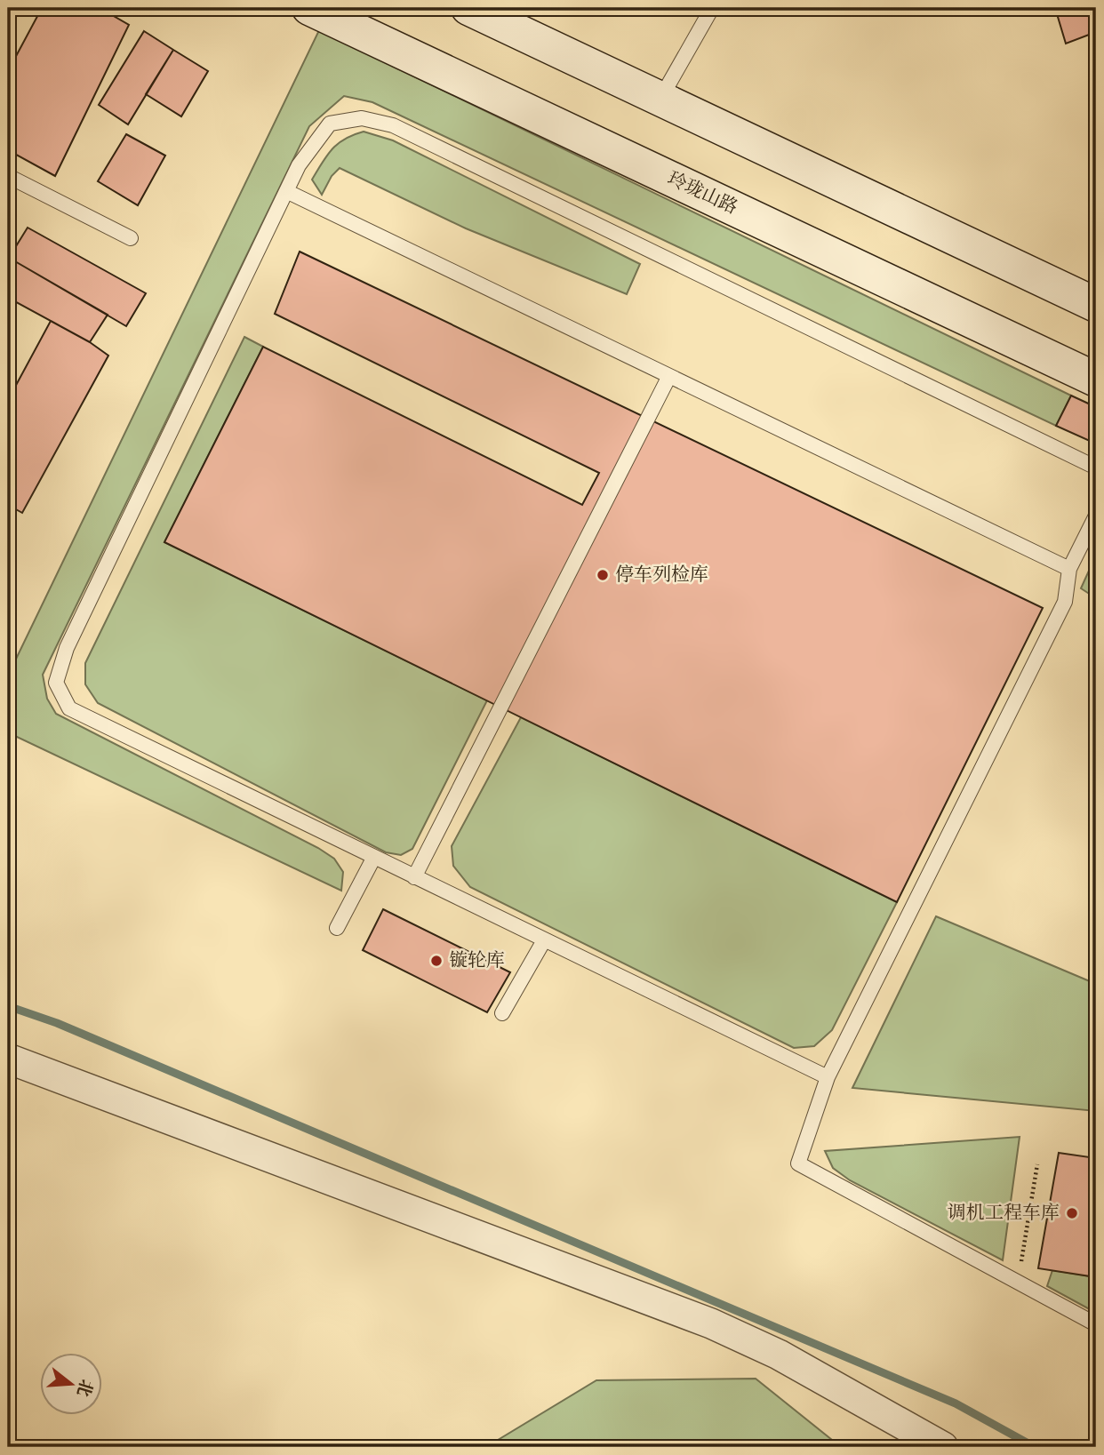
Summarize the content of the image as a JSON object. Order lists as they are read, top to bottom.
{
  "streets": {
    "main road": ["玲珑山路"]
  },
  "places": ["停车列检库", "镟轮库", "调机工程车库"],
  "north": "right"
}
